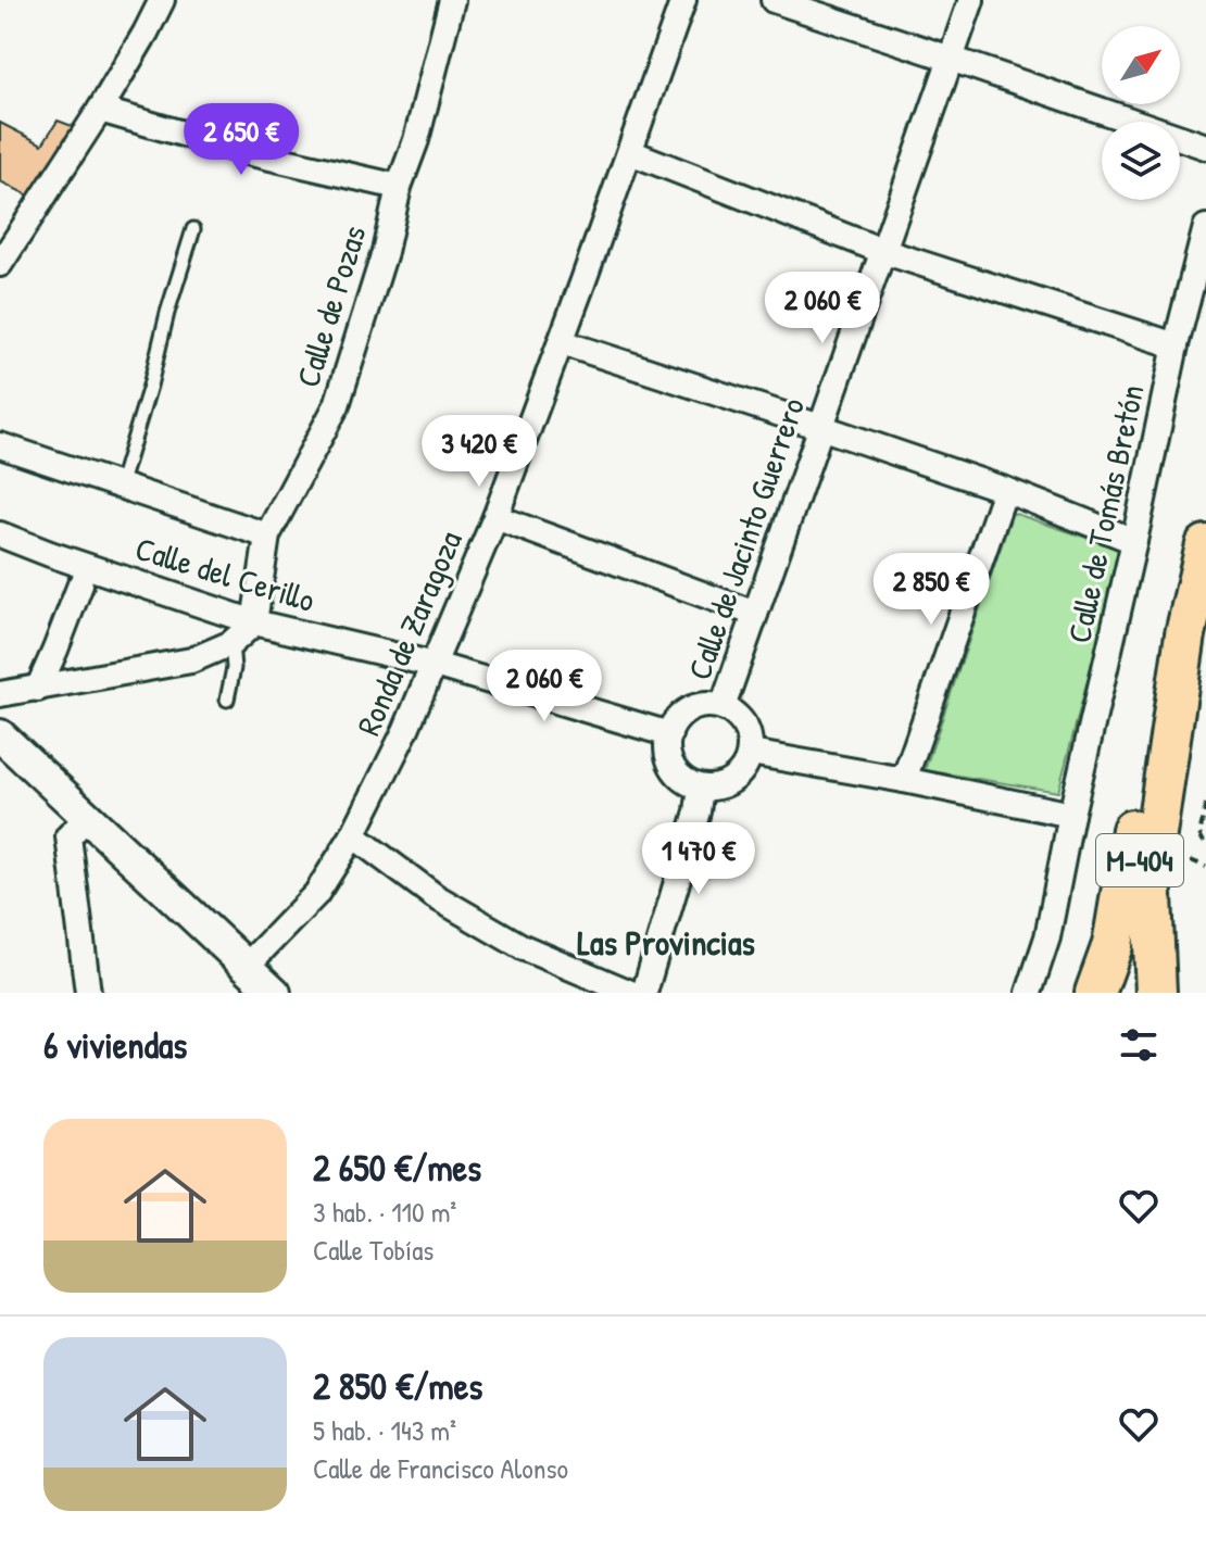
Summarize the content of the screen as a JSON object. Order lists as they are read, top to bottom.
{
  "streets": {
    "main road": ["M-404"],
    "street": [
      "Calle de Pozas",
      "Calle de Tomás Bretón",
      "Calle de Jacinto Guerrero",
      "Calle del Cerillo",
      "Ronda de Zaragoza"
    ]
  },
  "crossings": [
    ["Calle de Pozas", "Calle del Cerillo"],
    ["Calle de Jacinto Guerrero", "Calle del Cerillo"],
    ["Calle del Cerillo", "Ronda de Zaragoza"]
  ],
  "districts": ["Las Provincias"],
  "north": "top right",
  "page": {
    "price": [
      "2 650 €",
      "2 060 €",
      "3 420 €",
      "2 850 €",
      "2 060 €",
      "1 470 €"
    ],
    "heading": "6 viviendas",
    "list": [
      {
        "name": "2 650 €/mes",
        "note": "3 hab. · 110 m² · Calle Tobías"
      },
      {
        "name": "2 850 €/mes",
        "note": "5 hab. · 143 m² · Calle de Francisco Alonso"
      }
    ]
  }
}
